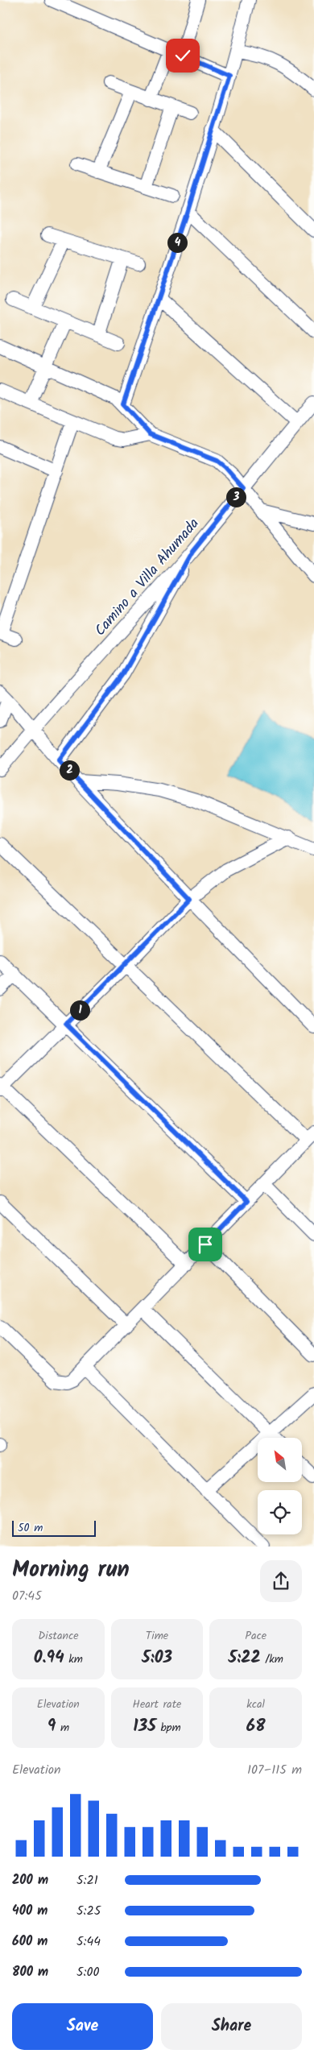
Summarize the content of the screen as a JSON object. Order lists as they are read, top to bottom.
{
  "streets": {
    "street": ["Camino a Villa Ahumada"]
  },
  "scale_bar": "50 m",
  "north": "top left",
  "page": {
    "pins": [
      "4",
      "3",
      "2",
      "1"
    ],
    "scale": "50 m",
    "heading": ["Morning run", "07:45"],
    "stats": [
      ["Distance", "0.94 km"],
      ["Time", "5:03"],
      ["Pace", "5:22 /km"],
      ["Elevation", "9 m"],
      ["Heart rate", "135 bpm"],
      ["kcal", "68"]
    ],
    "chart": ["Elevation", "107–115 m"],
    "list": [
      {
        "name": "200 m",
        "note": "5:21"
      },
      {
        "name": "400 m",
        "note": "5:25"
      },
      {
        "name": "600 m",
        "note": "5:44"
      },
      {
        "name": "800 m",
        "note": "5:00"
      }
    ],
    "buttons": ["Save", "Share"]
  }
}
